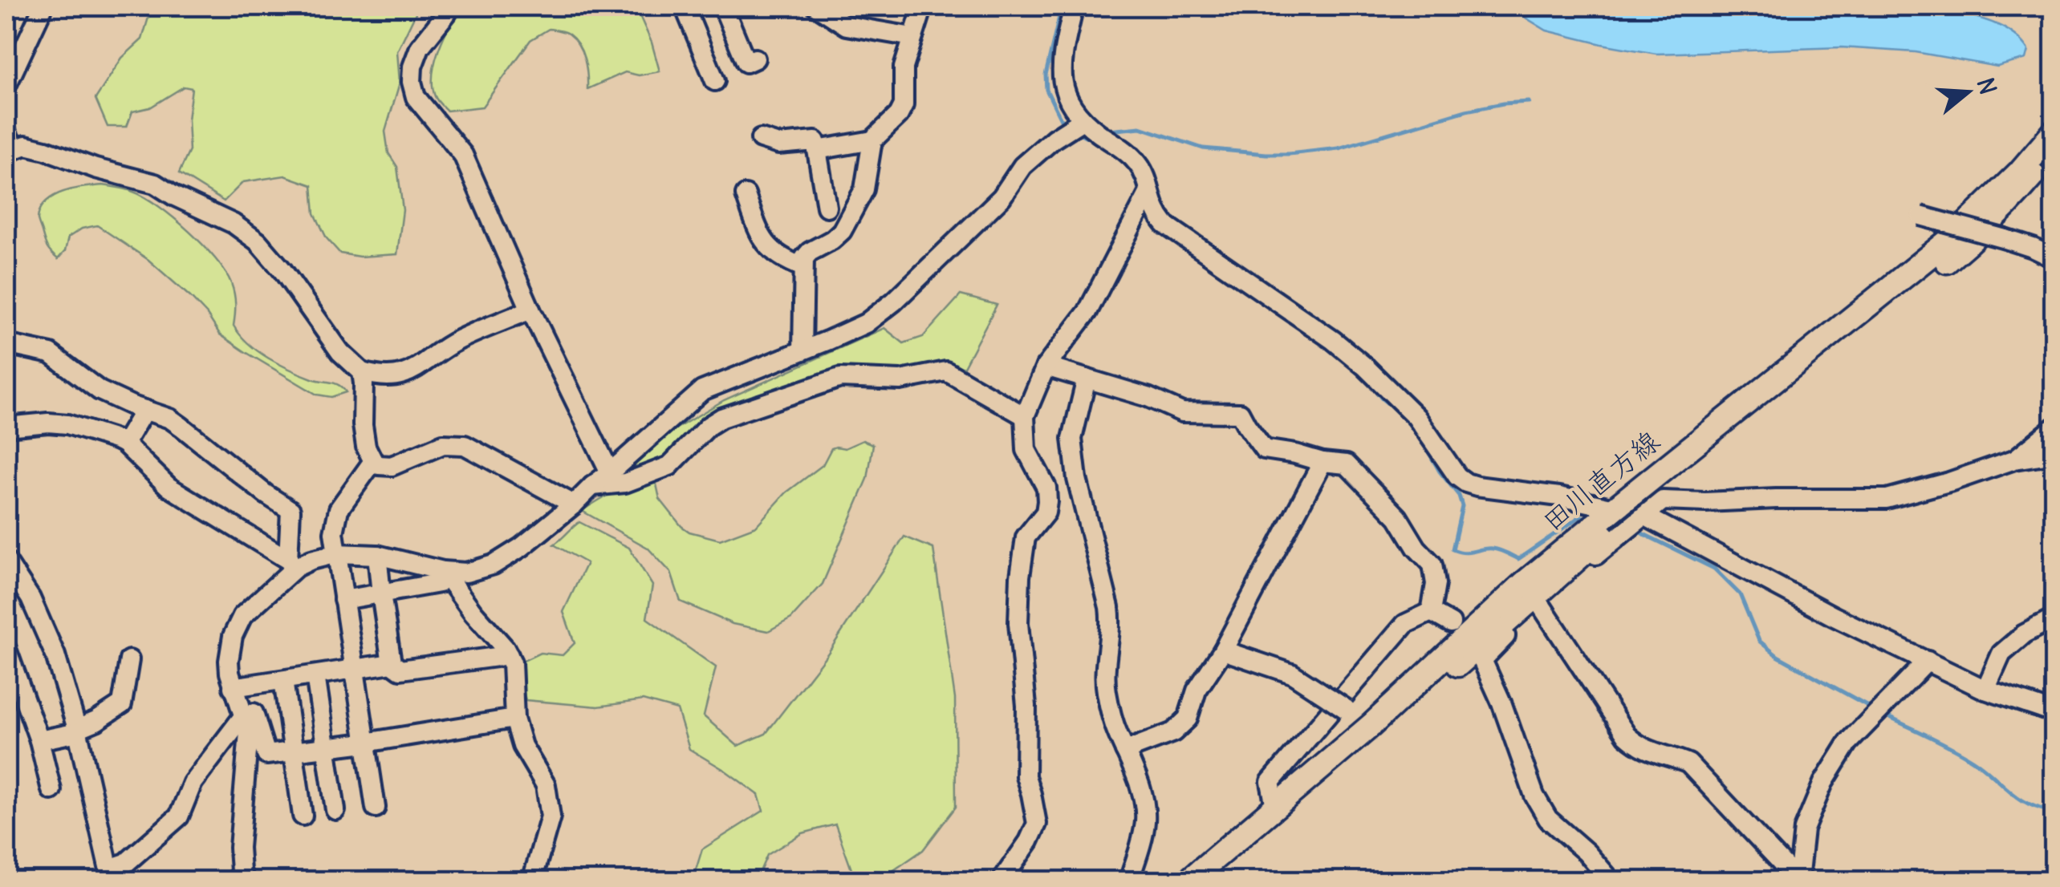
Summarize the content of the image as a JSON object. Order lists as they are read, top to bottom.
{
  "streets": {
    "main road": ["田川直方線"]
  },
  "north": "right"
}
